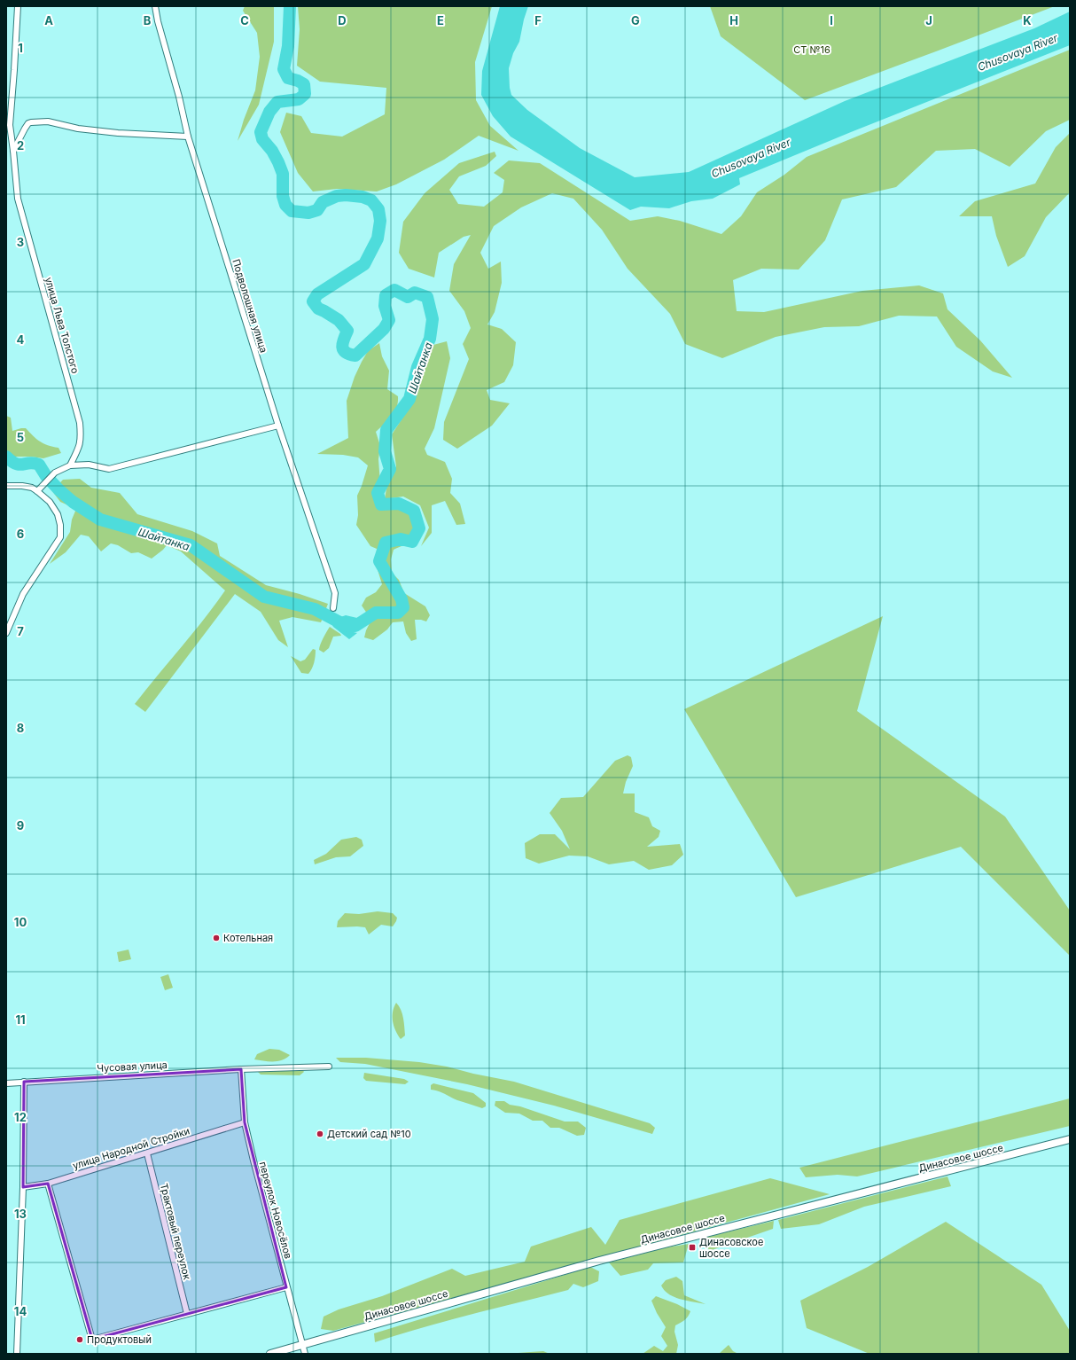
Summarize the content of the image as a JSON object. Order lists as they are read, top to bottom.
{
  "streets": {
    "street": [
      "Подволошная улица",
      "улица Льва Толстого",
      "Чусовая улица",
      "улица Народной Стройки",
      "Динасовое шоссе",
      "переулок Новосёлов",
      "Трактовый переулок"
    ]
  },
  "crossings": [
    ["Чусовая улица", "переулок Новосёлов"],
    ["улица Народной Стройки", "переулок Новосёлов"],
    ["улица Народной Стройки", "Трактовый переулок"],
    ["Динасовое шоссе", "переулок Новосёлов"]
  ],
  "water": ["Chusovaya River", "Шайтанка"],
  "parks": ["СТ №16"],
  "places": {
    "other": ["Котельная", "Детский сад №10", "Продуктовый"],
    "transit": ["Динасовское шоссе"]
  },
  "grid": {
    "columns": [
      "A",
      "B",
      "C",
      "D",
      "E",
      "F",
      "G",
      "H",
      "I",
      "J",
      "K"
    ],
    "rows": [
      "1",
      "2",
      "3",
      "4",
      "5",
      "6",
      "7",
      "8",
      "9",
      "10",
      "11",
      "12",
      "13",
      "14"
    ]
  }
}
